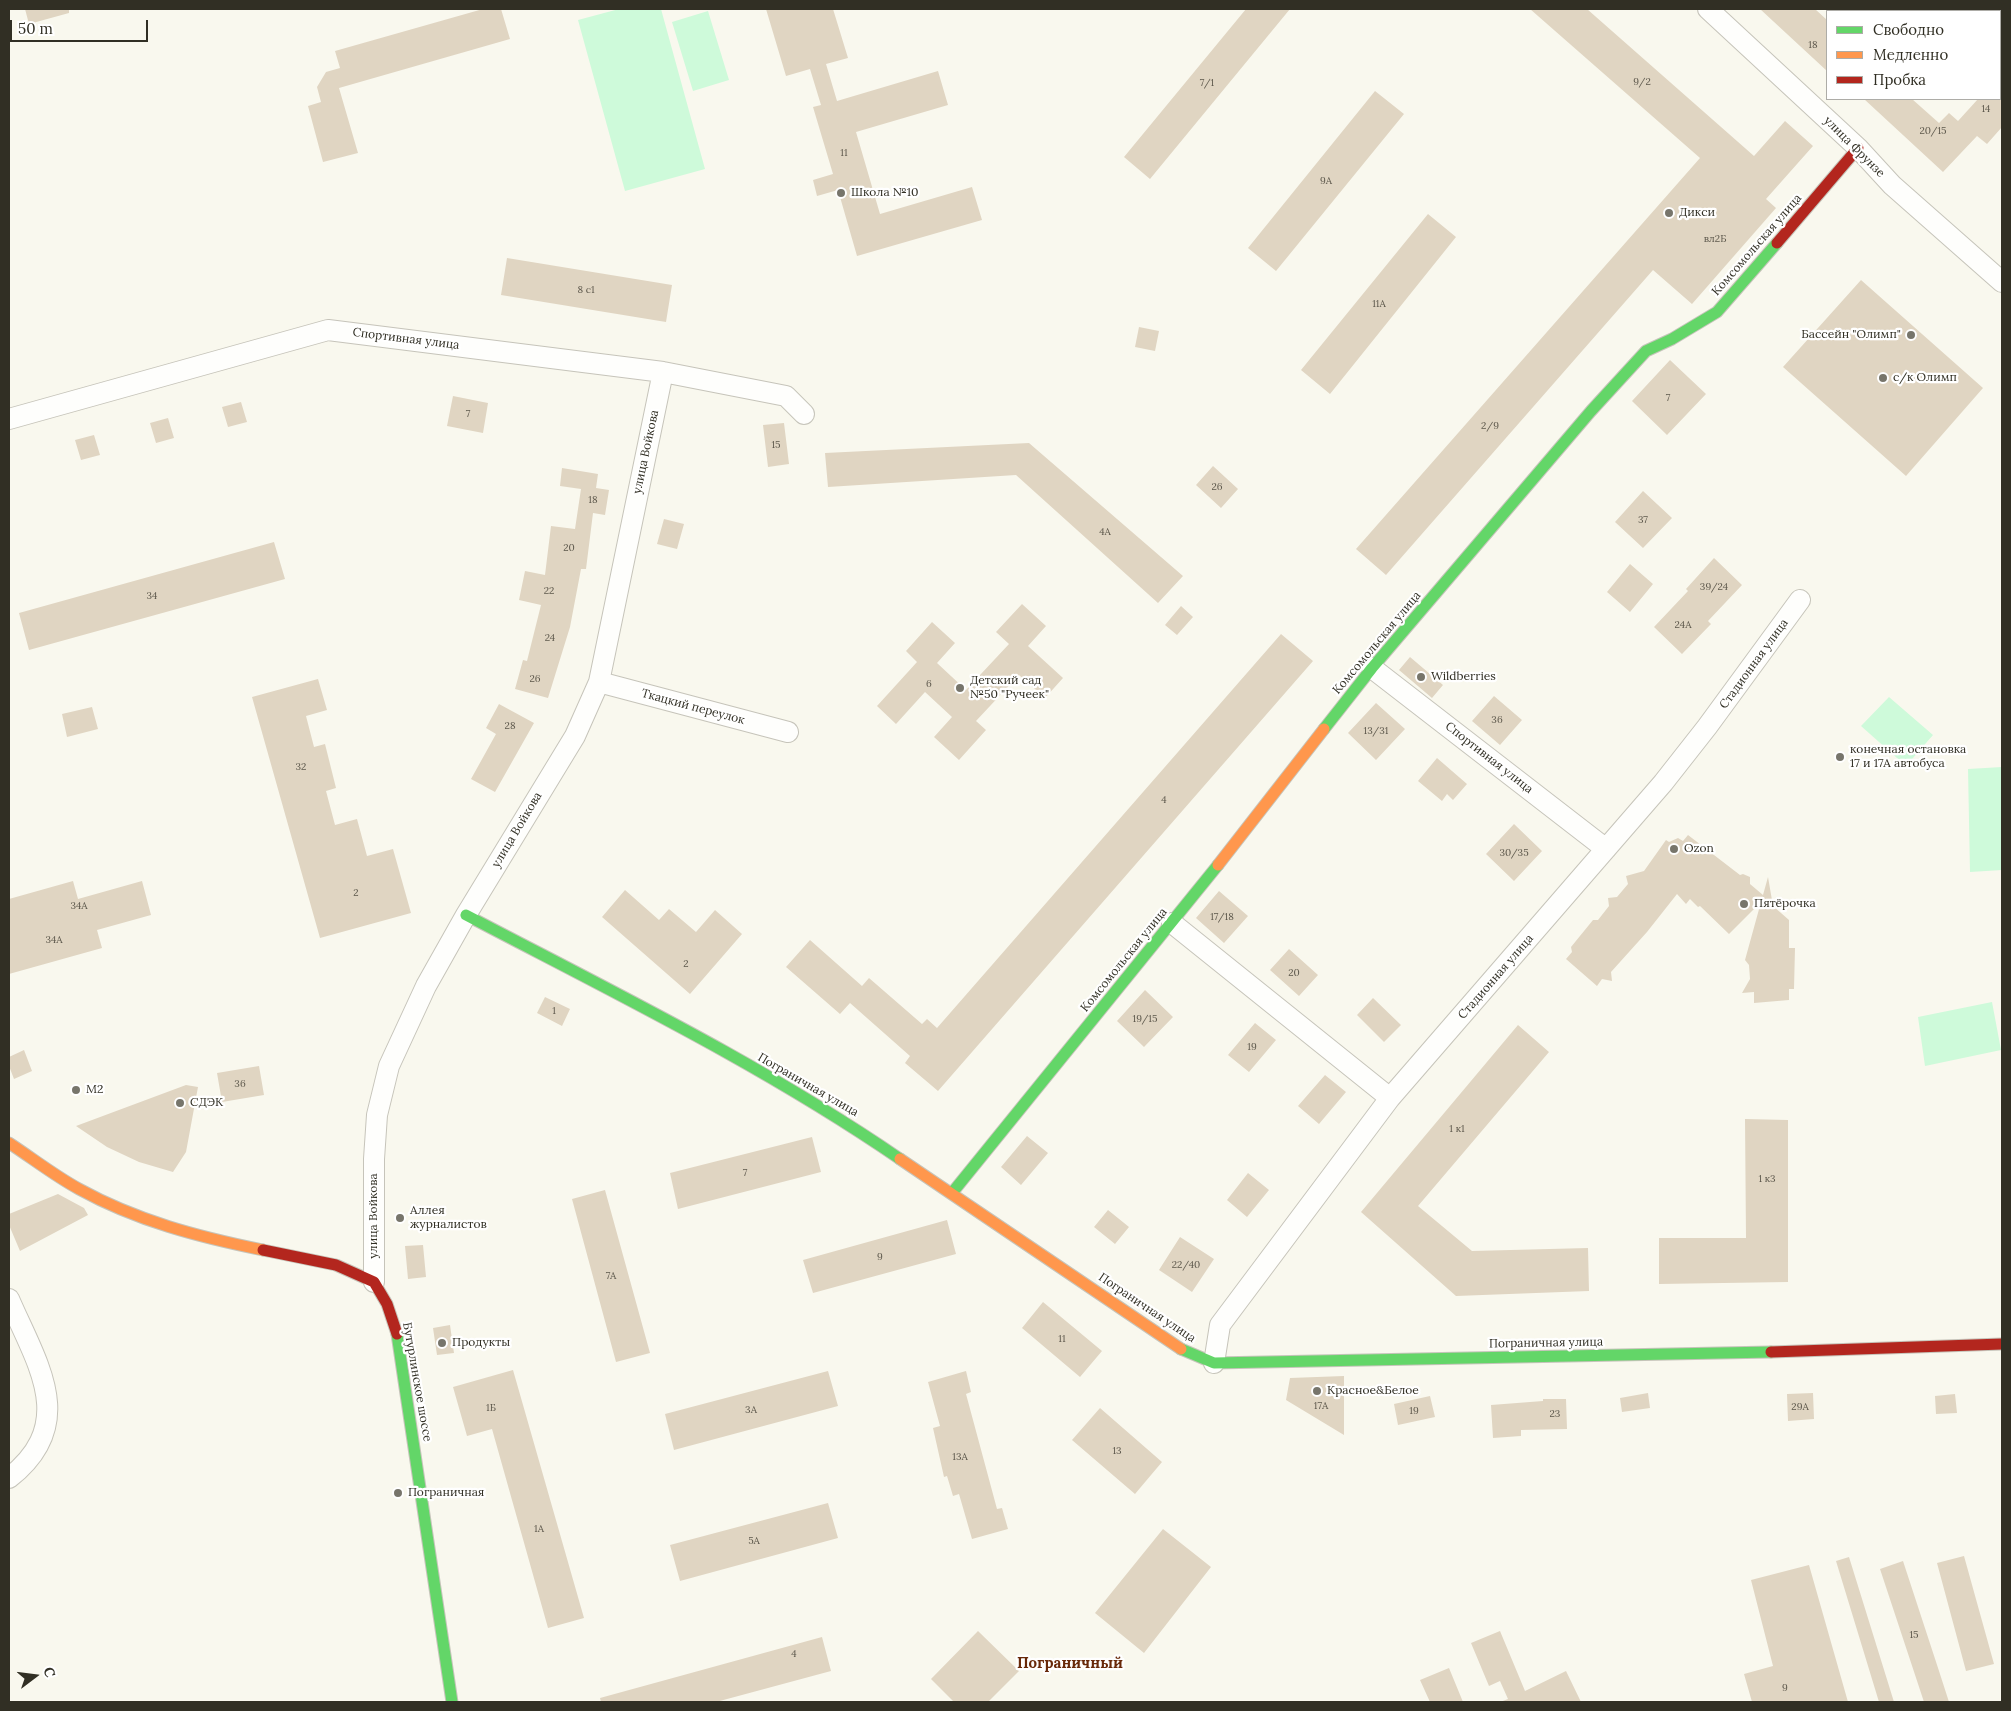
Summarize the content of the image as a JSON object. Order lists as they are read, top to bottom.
{
  "streets": {
    "street": [
      "улица Фрунзе",
      "Комсомольская улица",
      "Спортивная улица",
      "улица Войкова",
      "Стадионная улица",
      "Ткацкий переулок",
      "Пограничная улица",
      "Бутурлинское шоссе"
    ]
  },
  "crossings": [
    ["улица Фрунзе", "Комсомольская улица"],
    ["Комсомольская улица", "Спортивная улица"],
    ["Комсомольская улица", "Пограничная улица"],
    ["Спортивная улица", "улица Войкова"],
    ["Спортивная улица", "Стадионная улица"],
    ["улица Войкова", "Ткацкий переулок"],
    ["улица Войкова", "Пограничная улица"],
    ["улица Войкова", "Бутурлинское шоссе"],
    ["Стадионная улица", "Пограничная улица"]
  ],
  "districts": ["Пограничный"],
  "places": [
    "Школа №10",
    "Дикси",
    "Бассейн \"Олимп\"",
    "с/к Олимп",
    "Wildberries",
    "Детский сад №50 \"Ручеек\"",
    "конечная остановка 17 и 17А автобуса",
    "Ozon",
    "Пятёрочка",
    "М2",
    "СДЭК",
    "Аллея журналистов",
    "Продукты",
    "Красное&Белое",
    "Пограничная"
  ],
  "house_numbers": [
    "18",
    "9/2",
    "7/1",
    "14",
    "20/15",
    "11",
    "9А",
    "вл2Б",
    "8 с1",
    "11А",
    "7",
    "7",
    "2/9",
    "15",
    "26",
    "18",
    "37",
    "4А",
    "20",
    "39/24",
    "22",
    "34",
    "24А",
    "24",
    "26",
    "6",
    "36",
    "28",
    "13/31",
    "32",
    "4",
    "30/35",
    "2",
    "34А",
    "17/18",
    "34А",
    "2",
    "20",
    "1",
    "19/15",
    "19",
    "36",
    "1 к1",
    "7",
    "1 к3",
    "9",
    "22/40",
    "7А",
    "11",
    "17А",
    "29А",
    "1Б",
    "3А",
    "19",
    "23",
    "13",
    "13А",
    "1А",
    "5А",
    "15",
    "4",
    "9"
  ],
  "legend": ["Свободно", "Медленно", "Пробка"],
  "scale_bar": "50 m",
  "north": "right"
}
